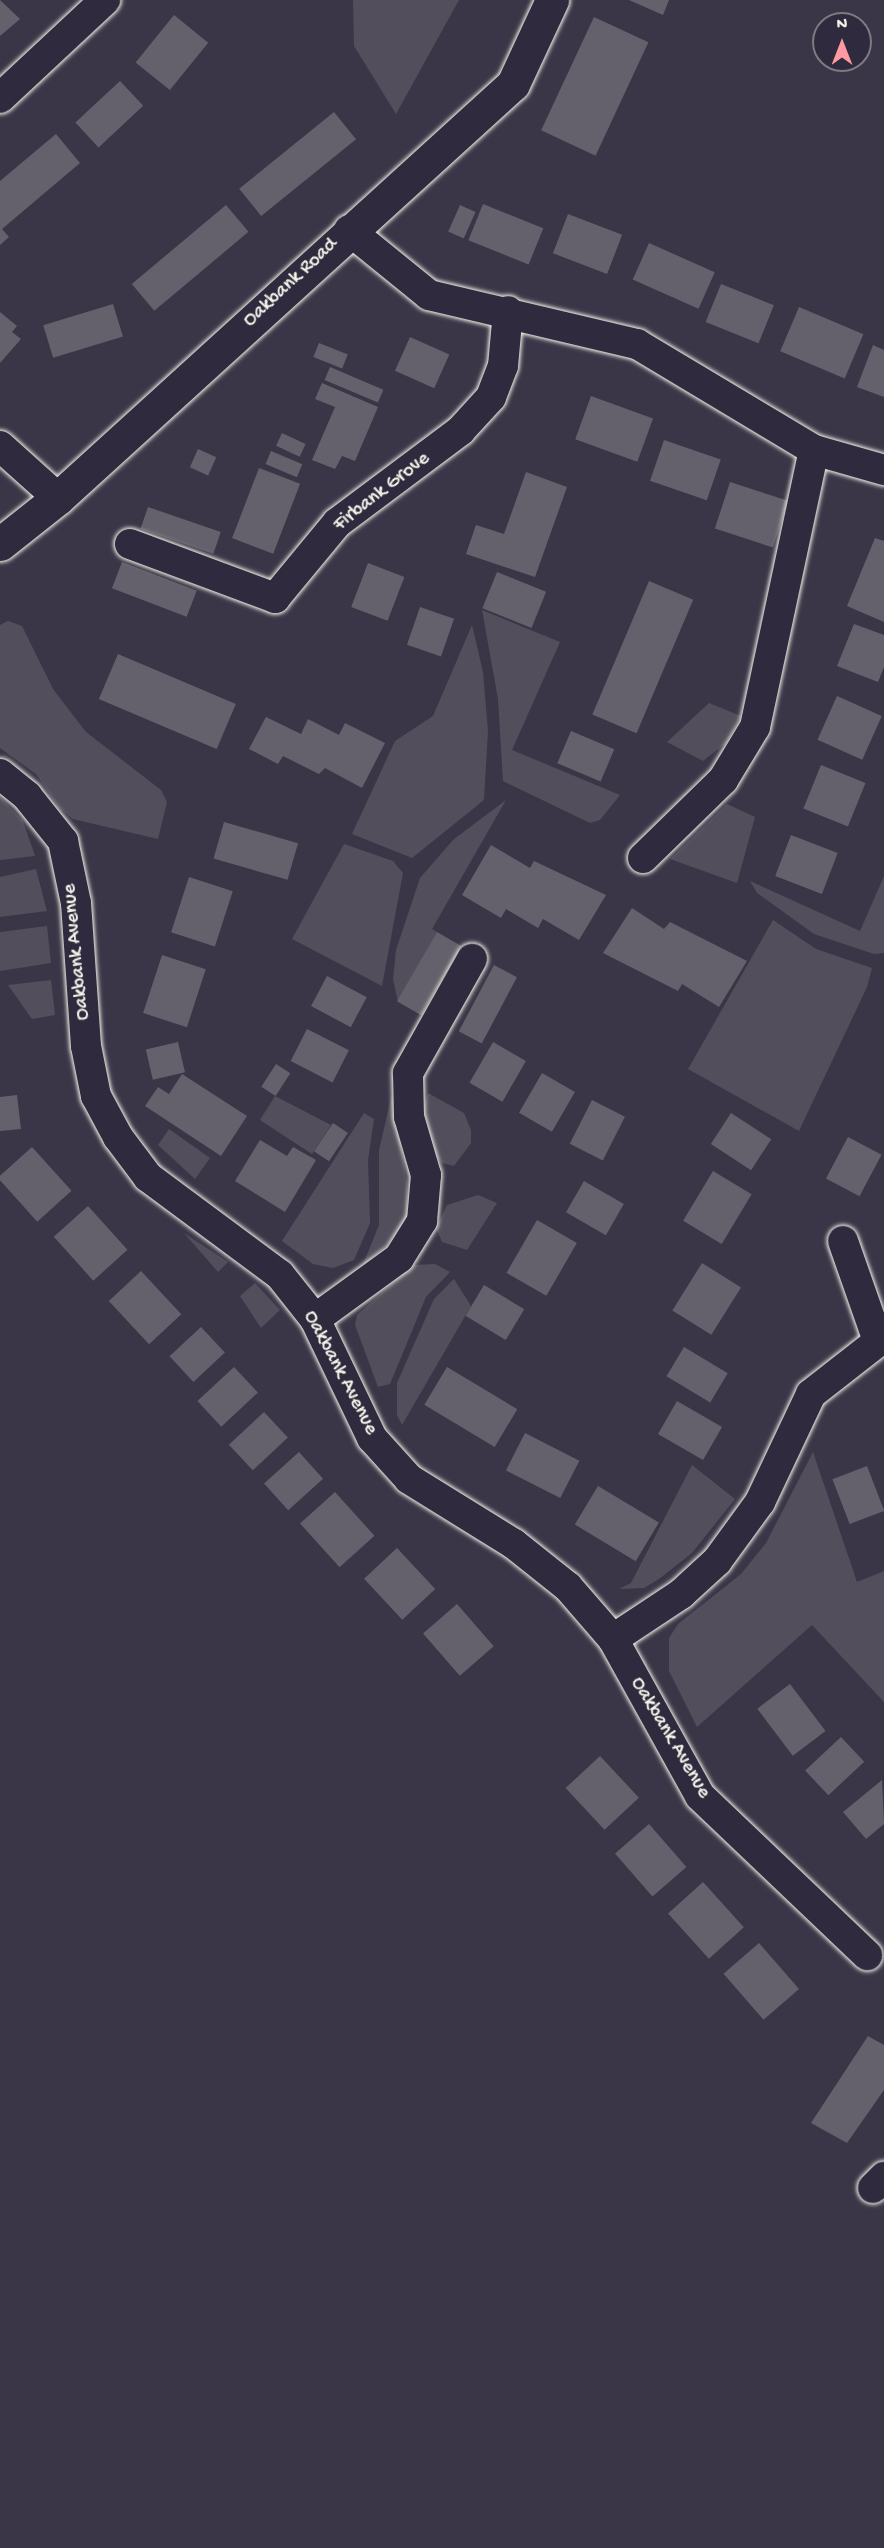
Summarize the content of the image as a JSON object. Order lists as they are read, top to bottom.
{
  "streets": {
    "street": ["Oakbank Road", "Firbank Grove", "Oakbank Avenue"]
  },
  "north": "top"
}
